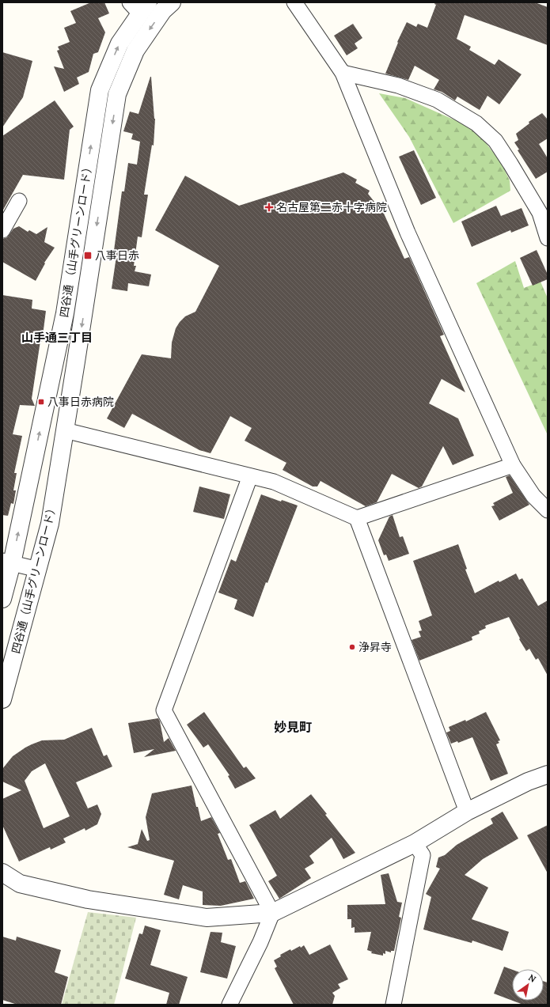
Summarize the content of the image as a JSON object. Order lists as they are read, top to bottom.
{
  "streets": {
    "street": ["四谷通 （山手グリーンロード）", "四谷通（山手グリーンロード）"]
  },
  "one_way": ["四谷通 （山手グリーンロード）", "四谷通（山手グリーンロード）"],
  "districts": ["山手通三丁目", "妙見町"],
  "places": {
    "health": ["名古屋第二赤十字病院"],
    "transit": ["八事日赤", "八事日赤病院"],
    "other": ["浄昇寺"]
  },
  "north": "top right"
}
